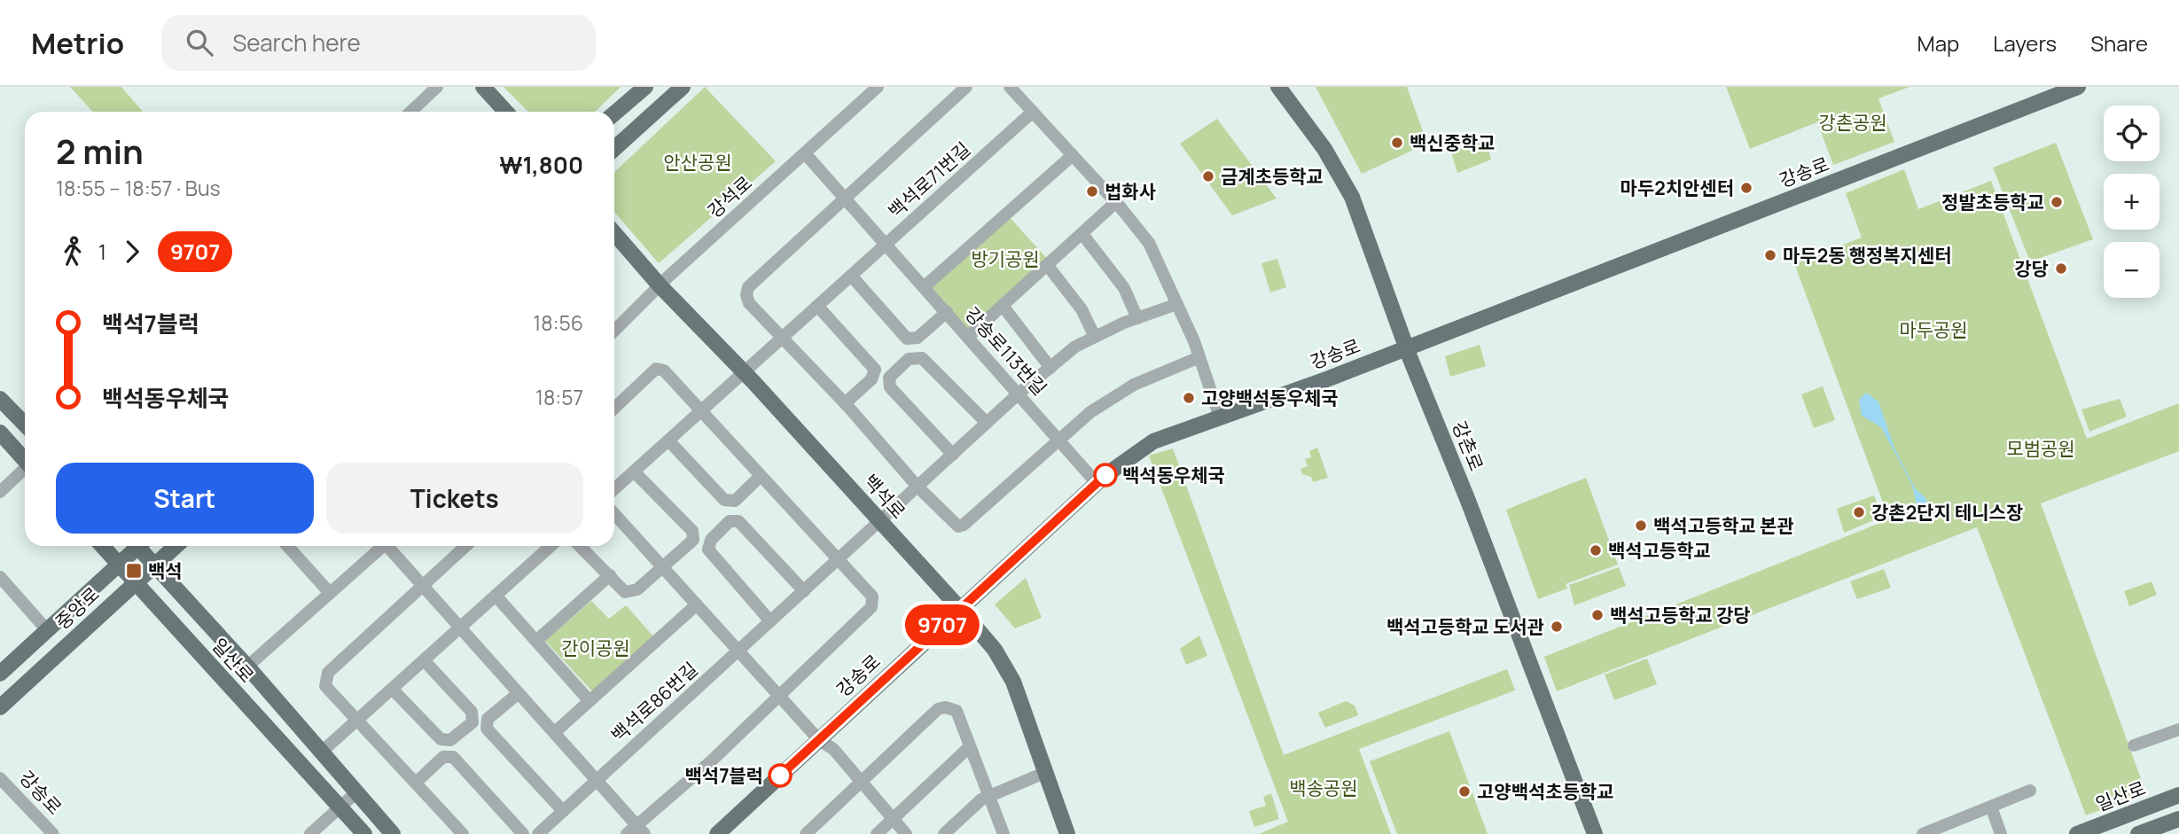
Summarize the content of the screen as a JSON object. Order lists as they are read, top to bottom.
{
  "streets": {
    "main road": [
      "강송로",
      "강촌로",
      "백석로",
      "중앙로",
      "일산로"
    ],
    "street": [
      "백석로71번길",
      "강석로",
      "강송로113번길",
      "백석로86번길"
    ]
  },
  "crossings": [
    ["강송로", "강송로113번길"],
    ["강송로", "강촌로"],
    ["강송로", "백석로"],
    ["백석로71번길", "강송로113번길"],
    ["백석로71번길", "백석로"],
    ["강석로", "강송로113번길"],
    ["강석로", "백석로"],
    ["강송로113번길", "백석로86번길"],
    ["백석로", "백석로86번길"],
    ["중앙로", "일산로"]
  ],
  "parks": [
    "강촌공원",
    "안산공원",
    "방기공원",
    "마두공원",
    "모범공원",
    "간이공원",
    "백송공원"
  ],
  "places": {
    "other": [
      "백신중학교",
      "금계초등학교",
      "마두2치안센터",
      "법화사",
      "정발초등학교",
      "마두2동 행정복지센터",
      "강당",
      "고양백석동우체국",
      "백석동우체국",
      "강촌2단지 테니스장",
      "백석고등학교 본관",
      "백석고등학교",
      "백석고등학교 강당",
      "백석고등학교 도서관",
      "백석7블럭",
      "고양백석초등학교"
    ],
    "transit": ["백석"]
  },
  "lines": ["bus line 9707"],
  "page": {
    "header": "Metrio",
    "search": "Search here",
    "nav": ["Map", "Layers", "Share"],
    "on_map": "9707",
    "map_buttons": ["+", "−"],
    "heading": ["2 min", "18:55 – 18:57 · Bus", "₩1,800"],
    "legs": ["1", "9707"],
    "list": [
      {
        "name": "백석7블럭",
        "value": "18:56"
      },
      {
        "name": "백석동우체국",
        "value": "18:57"
      }
    ],
    "buttons": ["Start", "Tickets"]
  }
}
